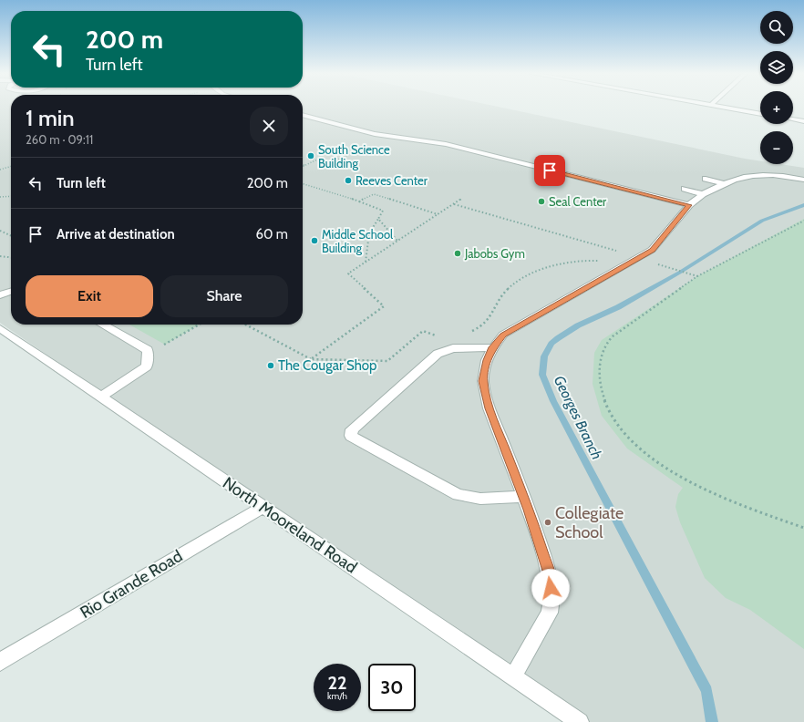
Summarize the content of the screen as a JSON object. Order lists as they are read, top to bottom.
{
  "streets": {
    "street": ["North Mooreland Road", "Rio Grande Road"]
  },
  "crossings": [
    ["North Mooreland Road", "Rio Grande Road"]
  ],
  "water": ["Georges Branch"],
  "places": [
    "South Science Building",
    "Reeves Center",
    "Seal Center",
    "Middle School Building",
    "Jabobs Gym",
    "The Cougar Shop",
    "Collegiate School"
  ],
  "page": {
    "map_buttons": ["+", "−"],
    "turn": ["200 m", "Turn left"],
    "heading": ["1 min", "260 m · 09:11"],
    "list": [
      {
        "name": "Turn left",
        "value": "200 m"
      },
      {
        "name": "Arrive at destination",
        "value": "60 m"
      }
    ],
    "buttons": ["Exit", "Share"],
    "speed": "22 km/h",
    "limit": "30"
  }
}
